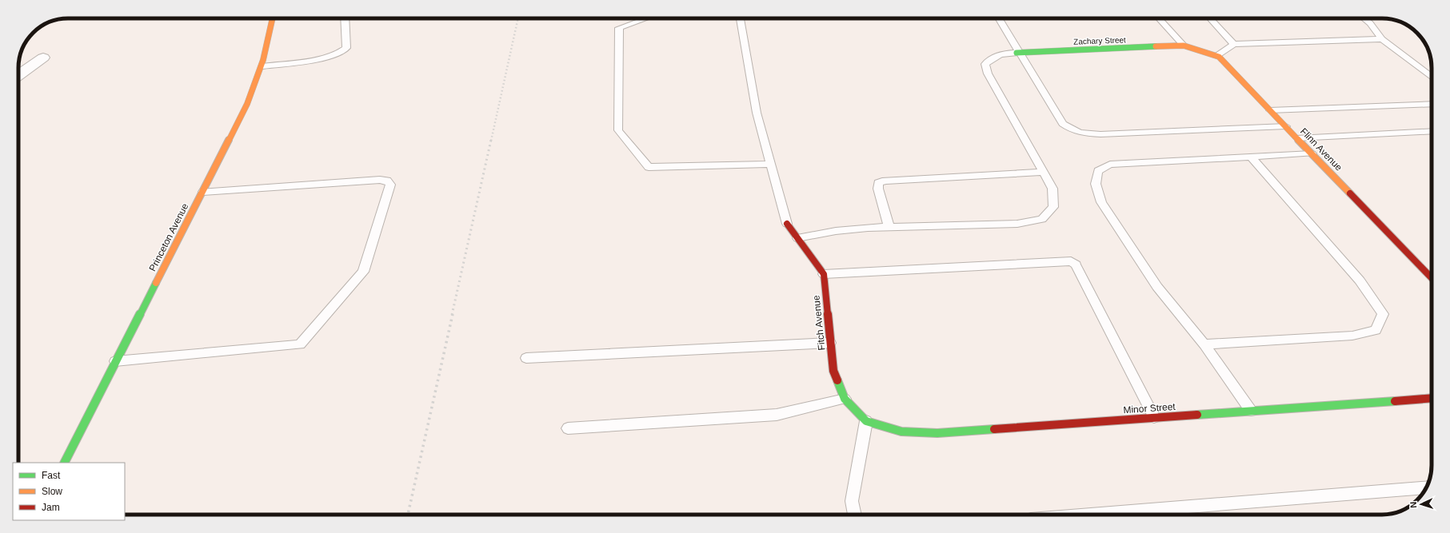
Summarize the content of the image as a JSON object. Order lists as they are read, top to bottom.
{
  "streets": {
    "street": [
      "Zachary Street",
      "Flinn Avenue",
      "Princeton Avenue",
      "Fitch Avenue",
      "Minor Street"
    ]
  },
  "crossings": [
    ["Zachary Street", "Flinn Avenue"],
    ["Fitch Avenue", "Minor Street"]
  ],
  "legend": ["Fast", "Slow", "Jam"],
  "north": "left"
}
